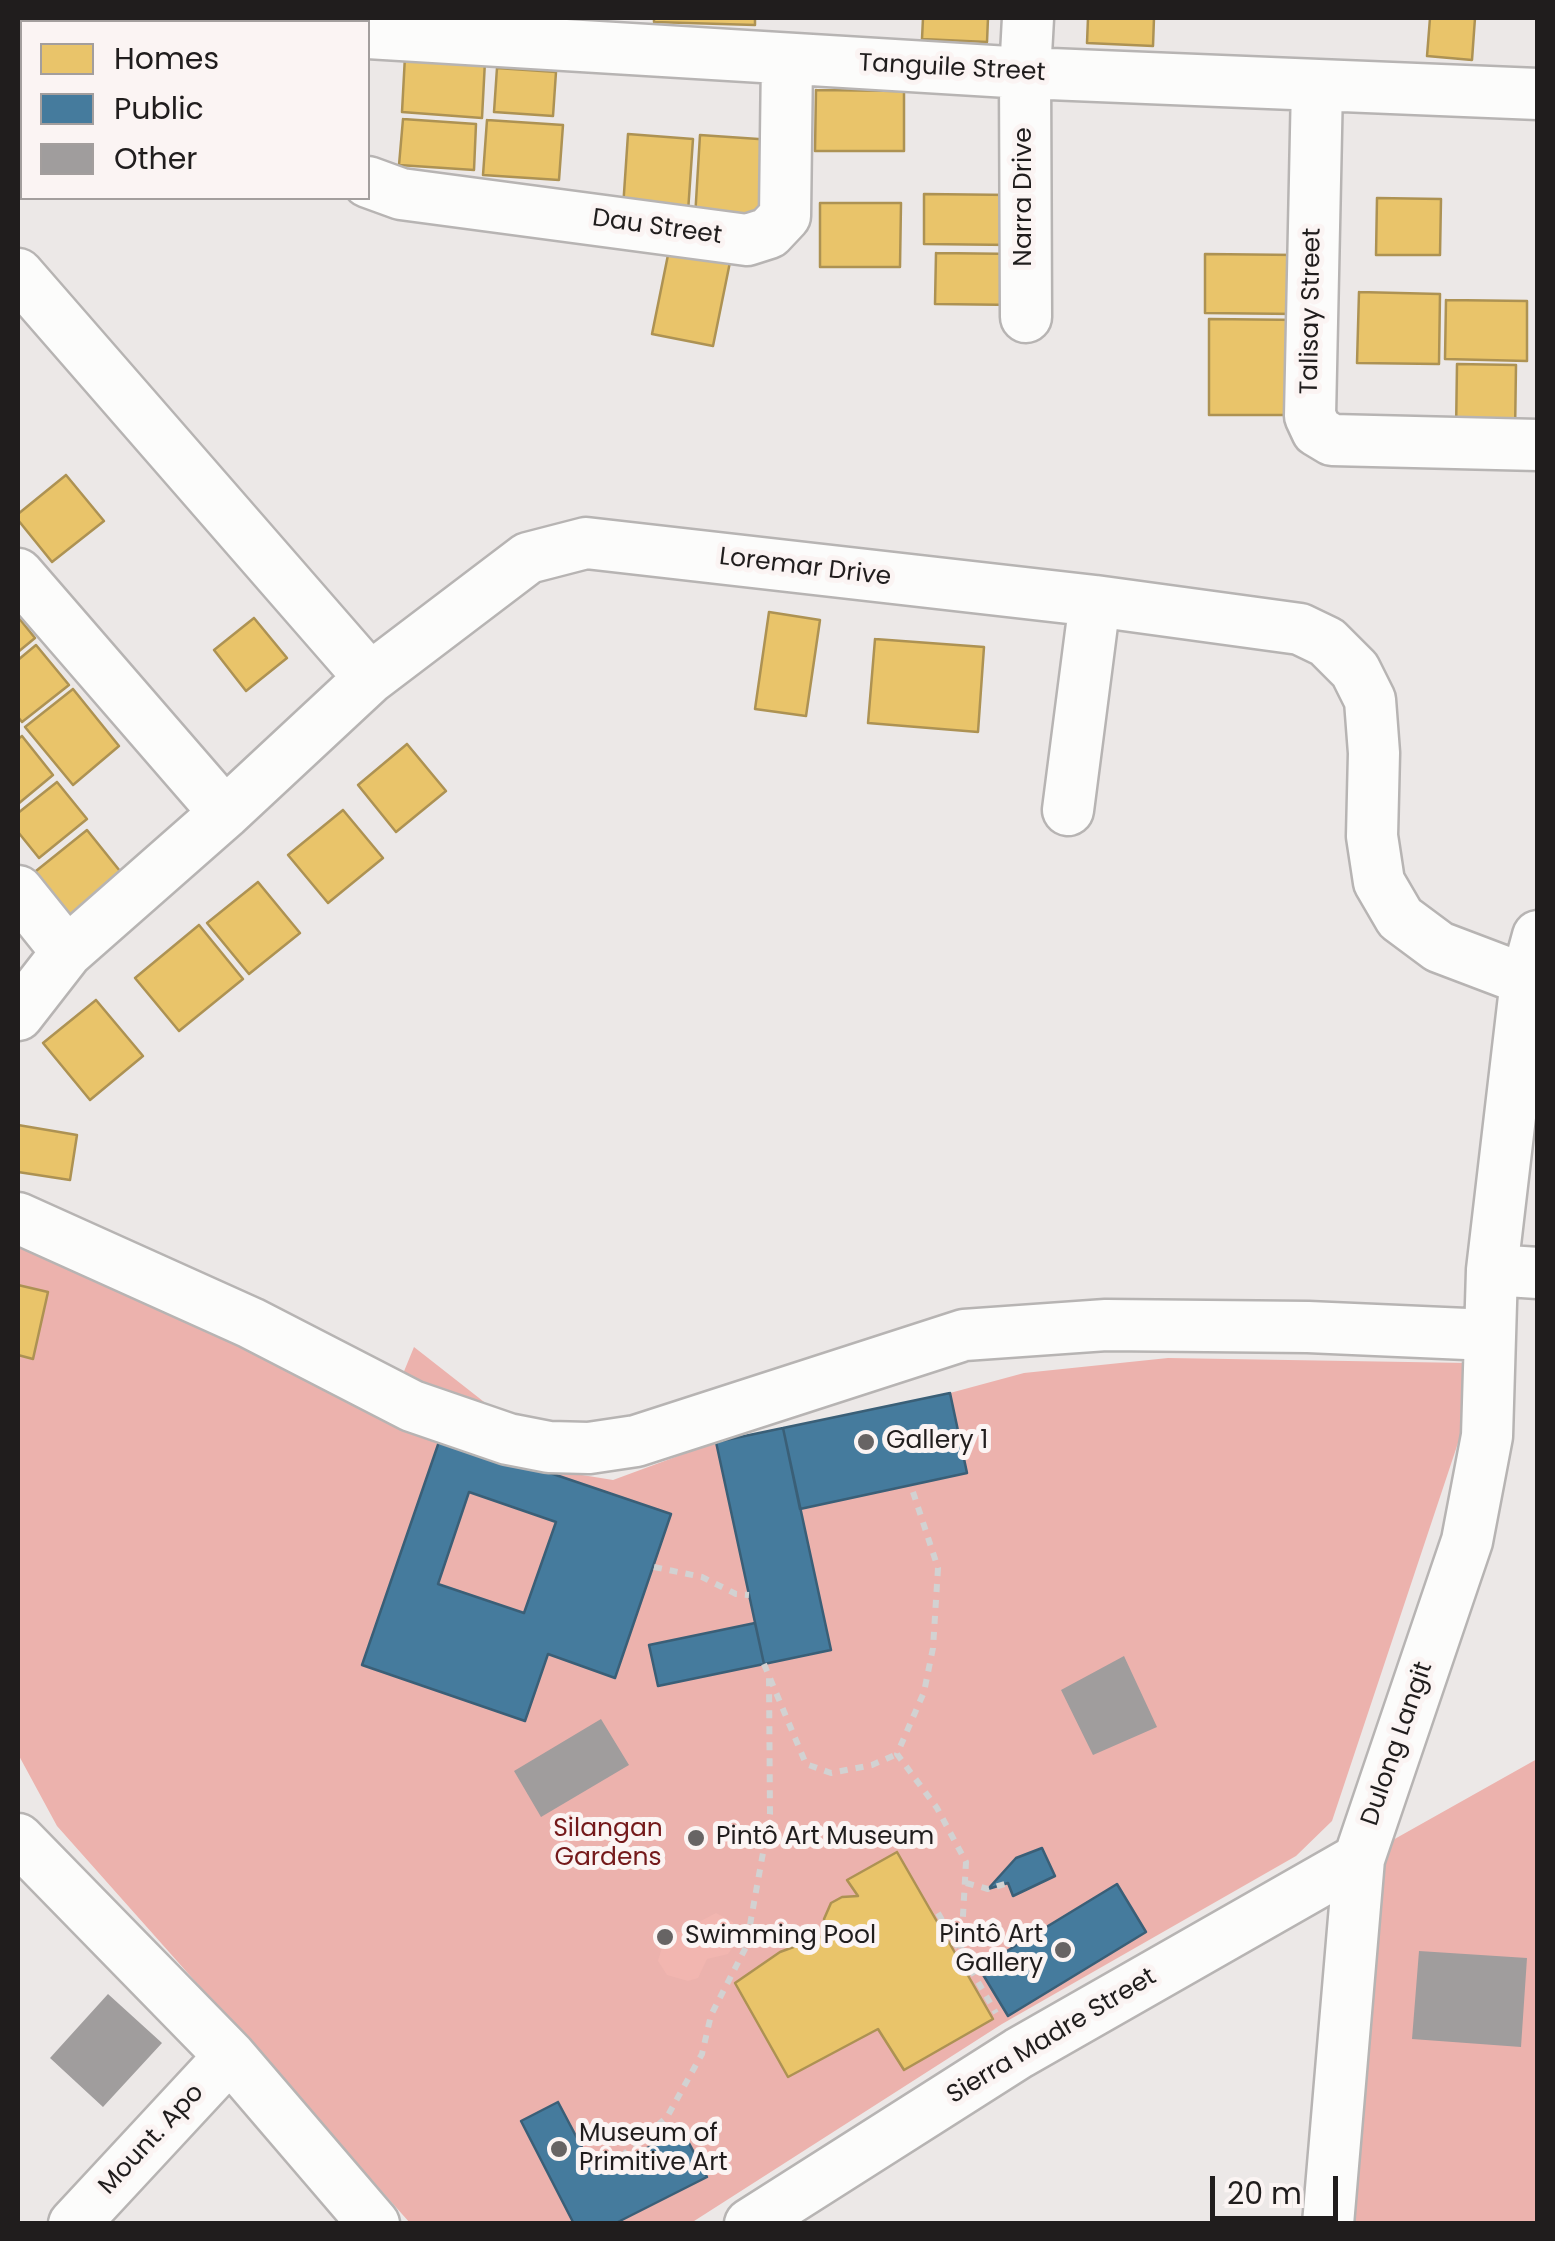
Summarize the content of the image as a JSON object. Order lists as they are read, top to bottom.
{
  "streets": {
    "street": [
      "Tanguile Street",
      "Narra Drive",
      "Dau Street",
      "Talisay Street",
      "Loremar Drive",
      "Dulong Langit",
      "Sierra Madre Street",
      "Mount. Apo"
    ]
  },
  "crossings": [
    ["Tanguile Street", "Narra Drive"],
    ["Tanguile Street", "Dau Street"],
    ["Tanguile Street", "Talisay Street"],
    ["Loremar Drive", "Dulong Langit"],
    ["Dulong Langit", "Sierra Madre Street"]
  ],
  "parks": ["Silangan Gardens"],
  "places": [
    "Gallery 1",
    "Pintô Art Museum",
    "Swimming Pool",
    "Pintô Art Gallery",
    "Museum of Primitive Art"
  ],
  "legend": ["Homes", "Public", "Other"],
  "scale_bar": "20 m"
}
